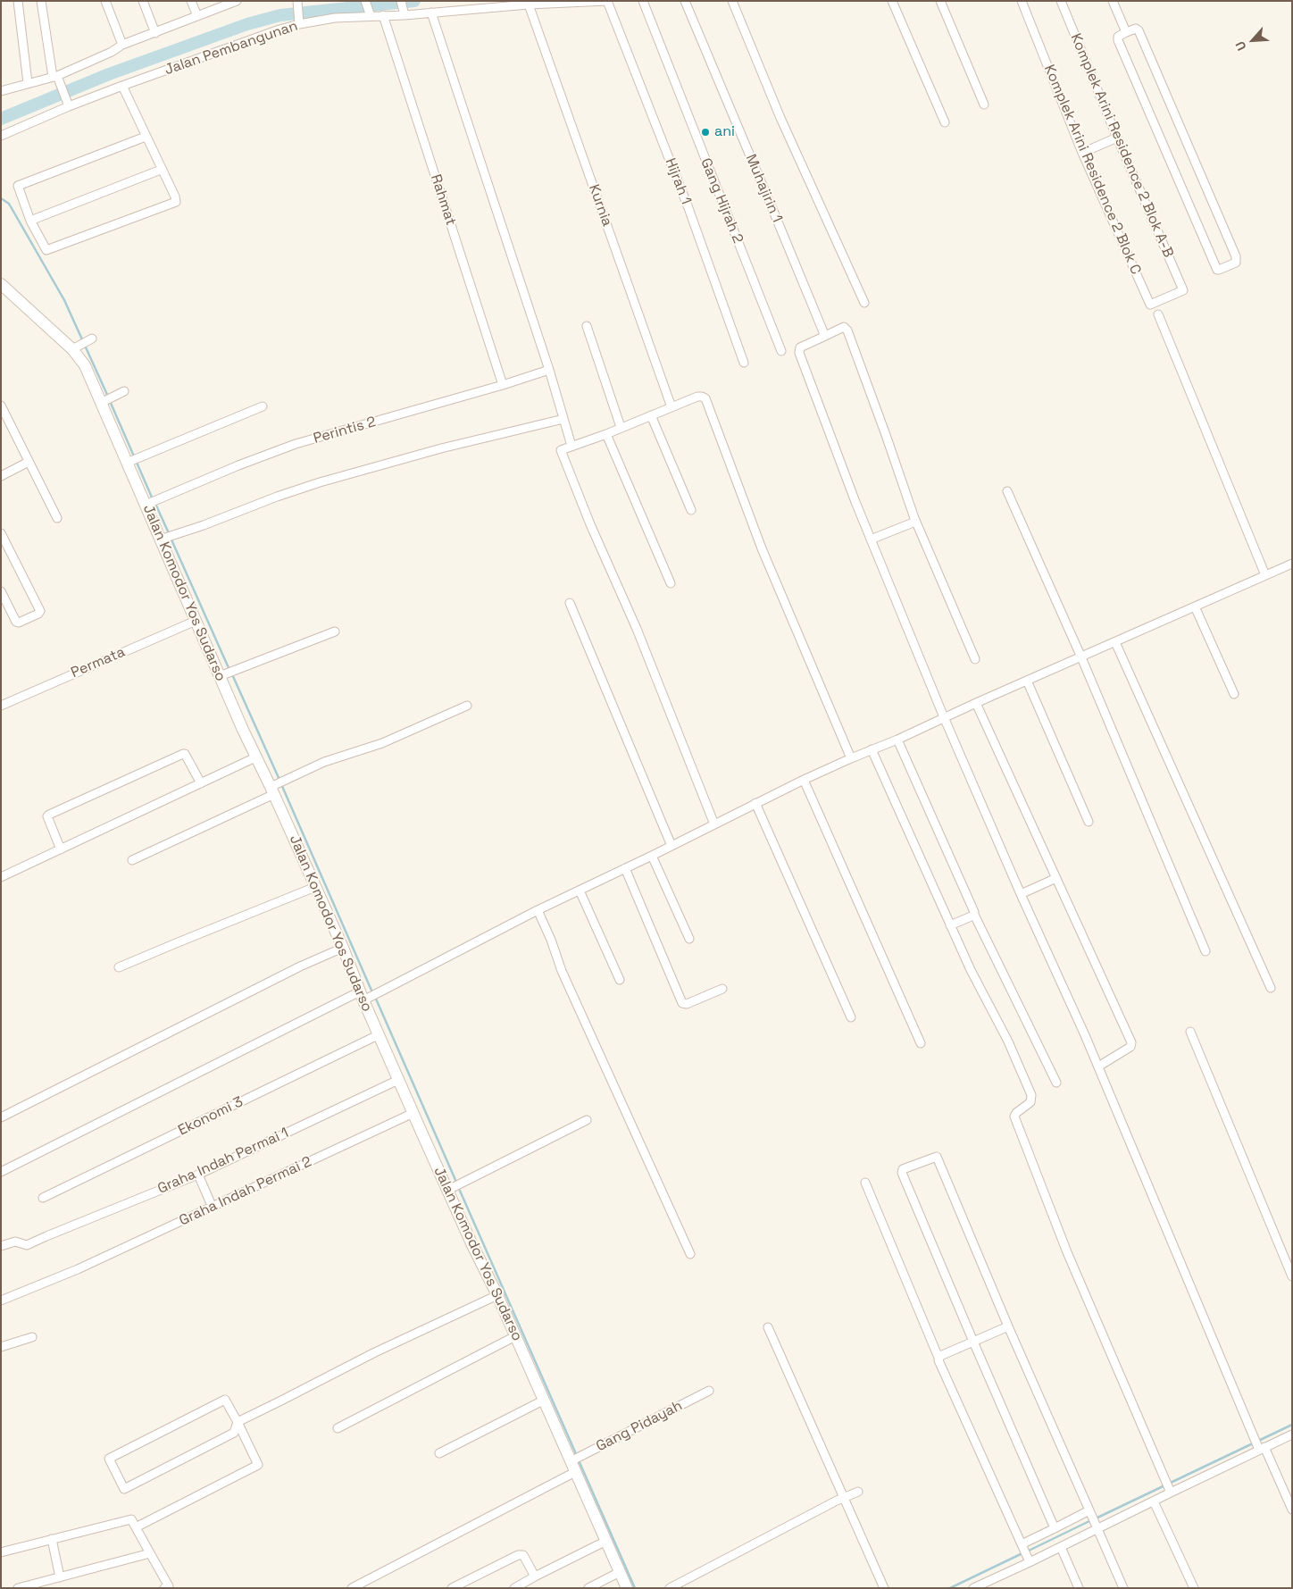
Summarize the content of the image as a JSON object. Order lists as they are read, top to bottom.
{
  "streets": {
    "street": [
      "Jalan Pembangunan",
      "Komplek Arini Residence 2 Blok A-B",
      "Komplek Arini Residence 2 Blok C",
      "Hijrah 1",
      "Muhajirin 1",
      "Rahmat",
      "Gang Hijrah 2",
      "Kurnia",
      "Perintis 2",
      "Jalan Komodor Yos Sudarso",
      "Permata",
      "Ekonomi 3",
      "Graha Indah Permai 1",
      "Graha Indah Permai 2",
      "Gang Pidayah"
    ]
  },
  "crossings": [
    ["Jalan Pembangunan", "Hijrah 1"],
    ["Jalan Pembangunan", "Rahmat"],
    ["Jalan Pembangunan", "Kurnia"],
    ["Komplek Arini Residence 2 Blok A-B", "Komplek Arini Residence 2 Blok C"],
    ["Rahmat", "Perintis 2"],
    ["Perintis 2", "Jalan Komodor Yos Sudarso"],
    ["Jalan Komodor Yos Sudarso", "Permata"],
    ["Jalan Komodor Yos Sudarso", "Ekonomi 3"],
    ["Jalan Komodor Yos Sudarso", "Graha Indah Permai 1"],
    ["Jalan Komodor Yos Sudarso", "Graha Indah Permai 2"],
    ["Jalan Komodor Yos Sudarso", "Gang Pidayah"]
  ],
  "places": ["ani"],
  "north": "bottom left"
}
